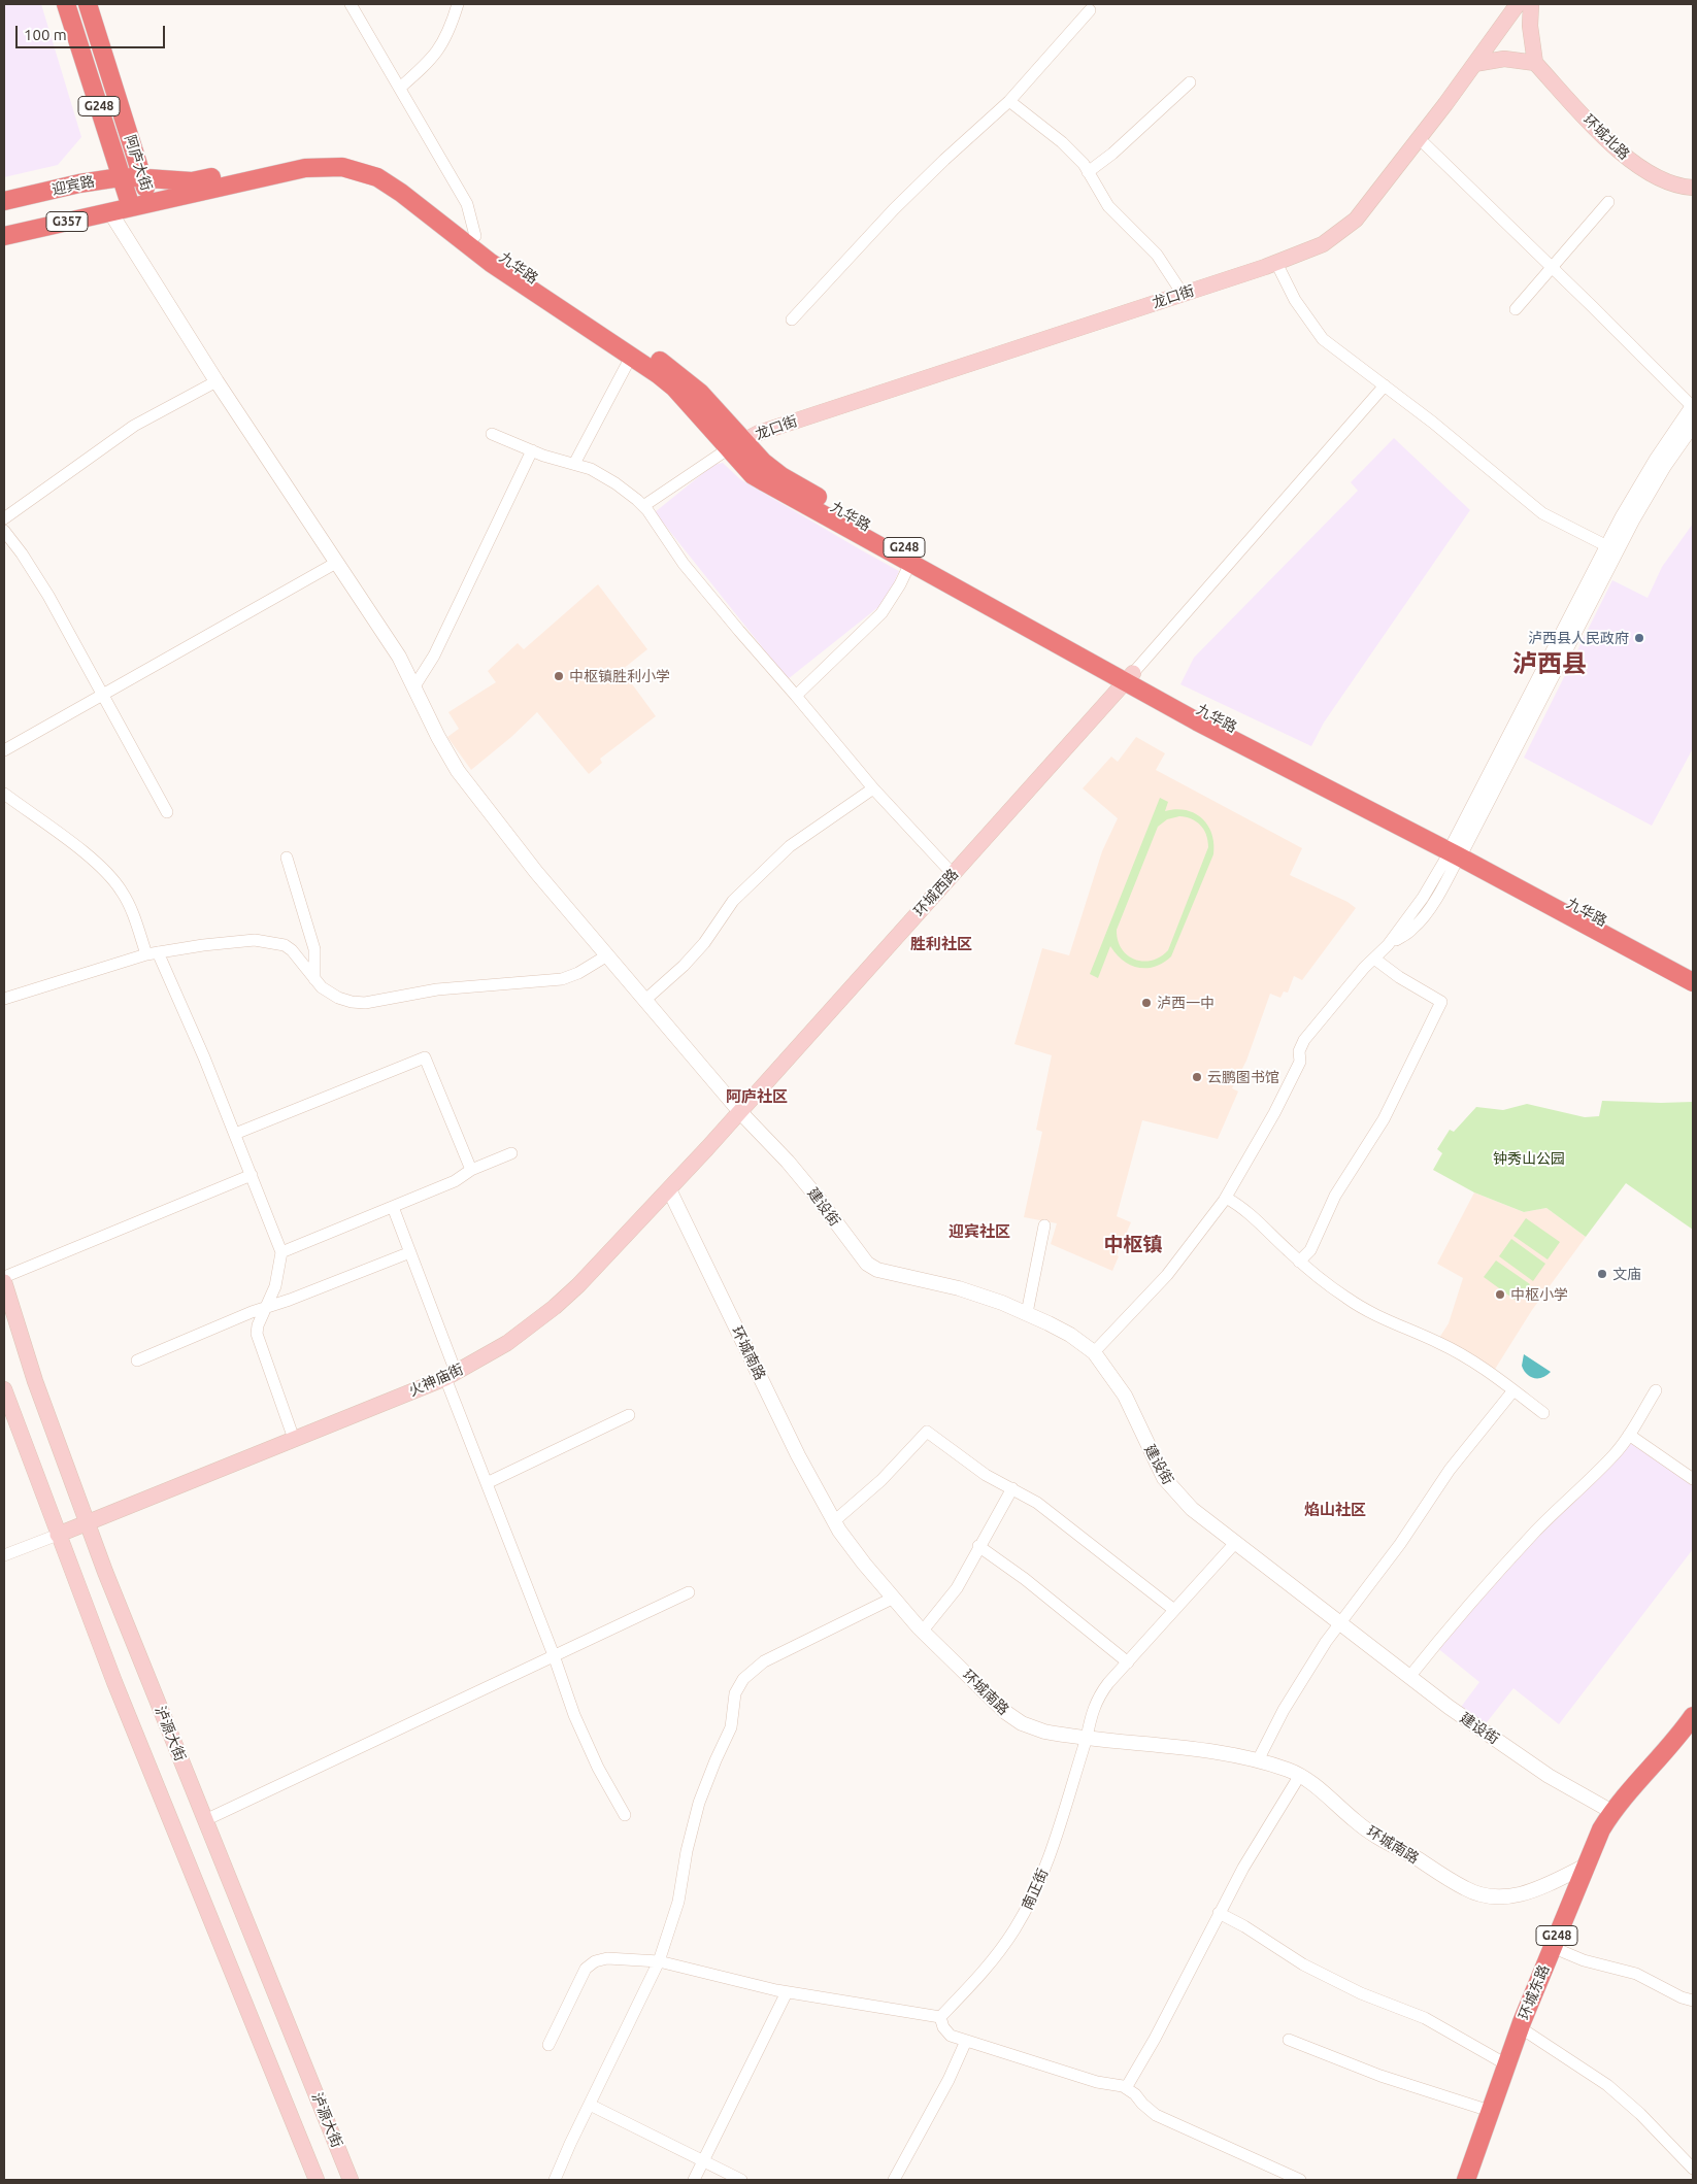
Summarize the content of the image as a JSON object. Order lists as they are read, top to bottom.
{
  "streets": {
    "highway": [
      "G248",
      "阿庐大街",
      "迎宾路",
      "G357",
      "九华路",
      "环城东路"
    ],
    "main road": [
      "环城北路",
      "龙口街",
      "环城西路",
      "火神庙街",
      "泸源大街"
    ],
    "street": ["建设街", "环城南路", "南正街"]
  },
  "crossings": [
    ["G248", "阿庐大街"],
    ["G248", "迎宾路"],
    ["G248", "G357"],
    ["G248", "九华路"],
    ["阿庐大街", "迎宾路"],
    ["阿庐大街", "九华路"],
    ["迎宾路", "九华路"],
    ["G357", "建设街"],
    ["九华路", "龙口街"],
    ["九华路", "环城西路"],
    ["环城西路", "建设街"],
    ["环城西路", "火神庙街"],
    ["建设街", "火神庙街"],
    ["建设街", "南正街"],
    ["建设街", "环城东路"],
    ["环城南路", "火神庙街"],
    ["环城南路", "南正街"],
    ["环城南路", "环城东路"],
    ["火神庙街", "泸源大街"]
  ],
  "districts": [
    "泸西县",
    "胜利社区",
    "阿庐社区",
    "迎宾社区",
    "中枢镇",
    "焰山社区"
  ],
  "parks": ["钟秀山公园"],
  "places": [
    "泸西县人民政府",
    "中枢镇胜利小学",
    "泸西一中",
    "云鹏图书馆",
    "文庙",
    "中枢小学"
  ],
  "scale_bar": "100 m"
}
